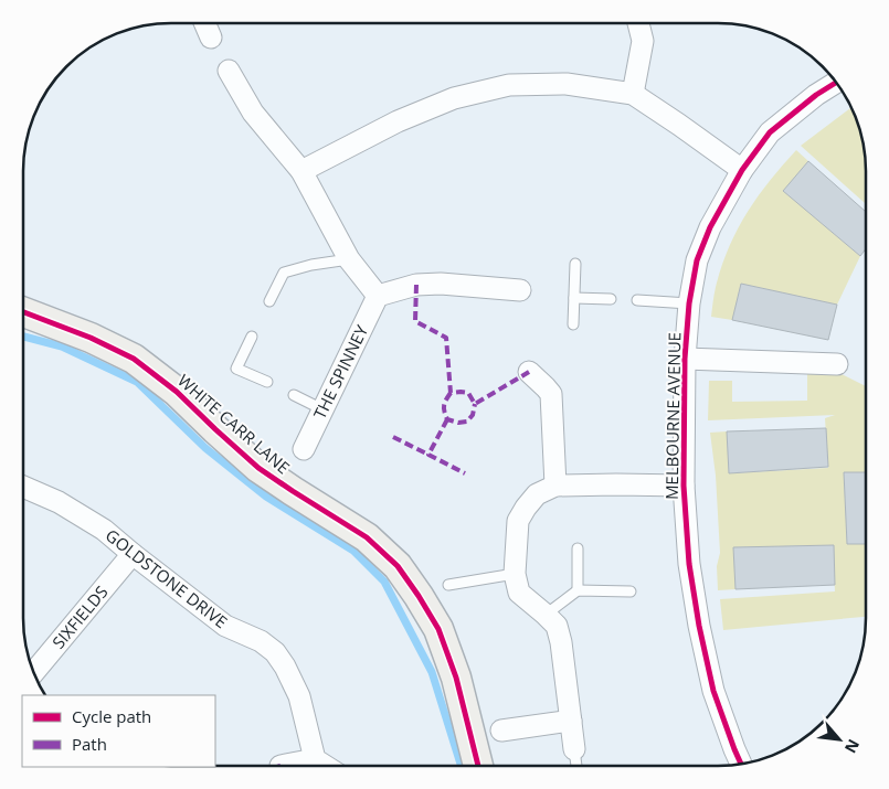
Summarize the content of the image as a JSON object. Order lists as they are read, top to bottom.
{
  "streets": {
    "street": [
      "THE SPINNEY",
      "MELBOURNE AVENUE",
      "WHITE CARR LANE",
      "GOLDSTONE DRIVE",
      "SIXFIELDS"
    ]
  },
  "crossings": [
    ["GOLDSTONE DRIVE", "SIXFIELDS"]
  ],
  "legend": ["Cycle path", "Path"],
  "north": "bottom right"
}
